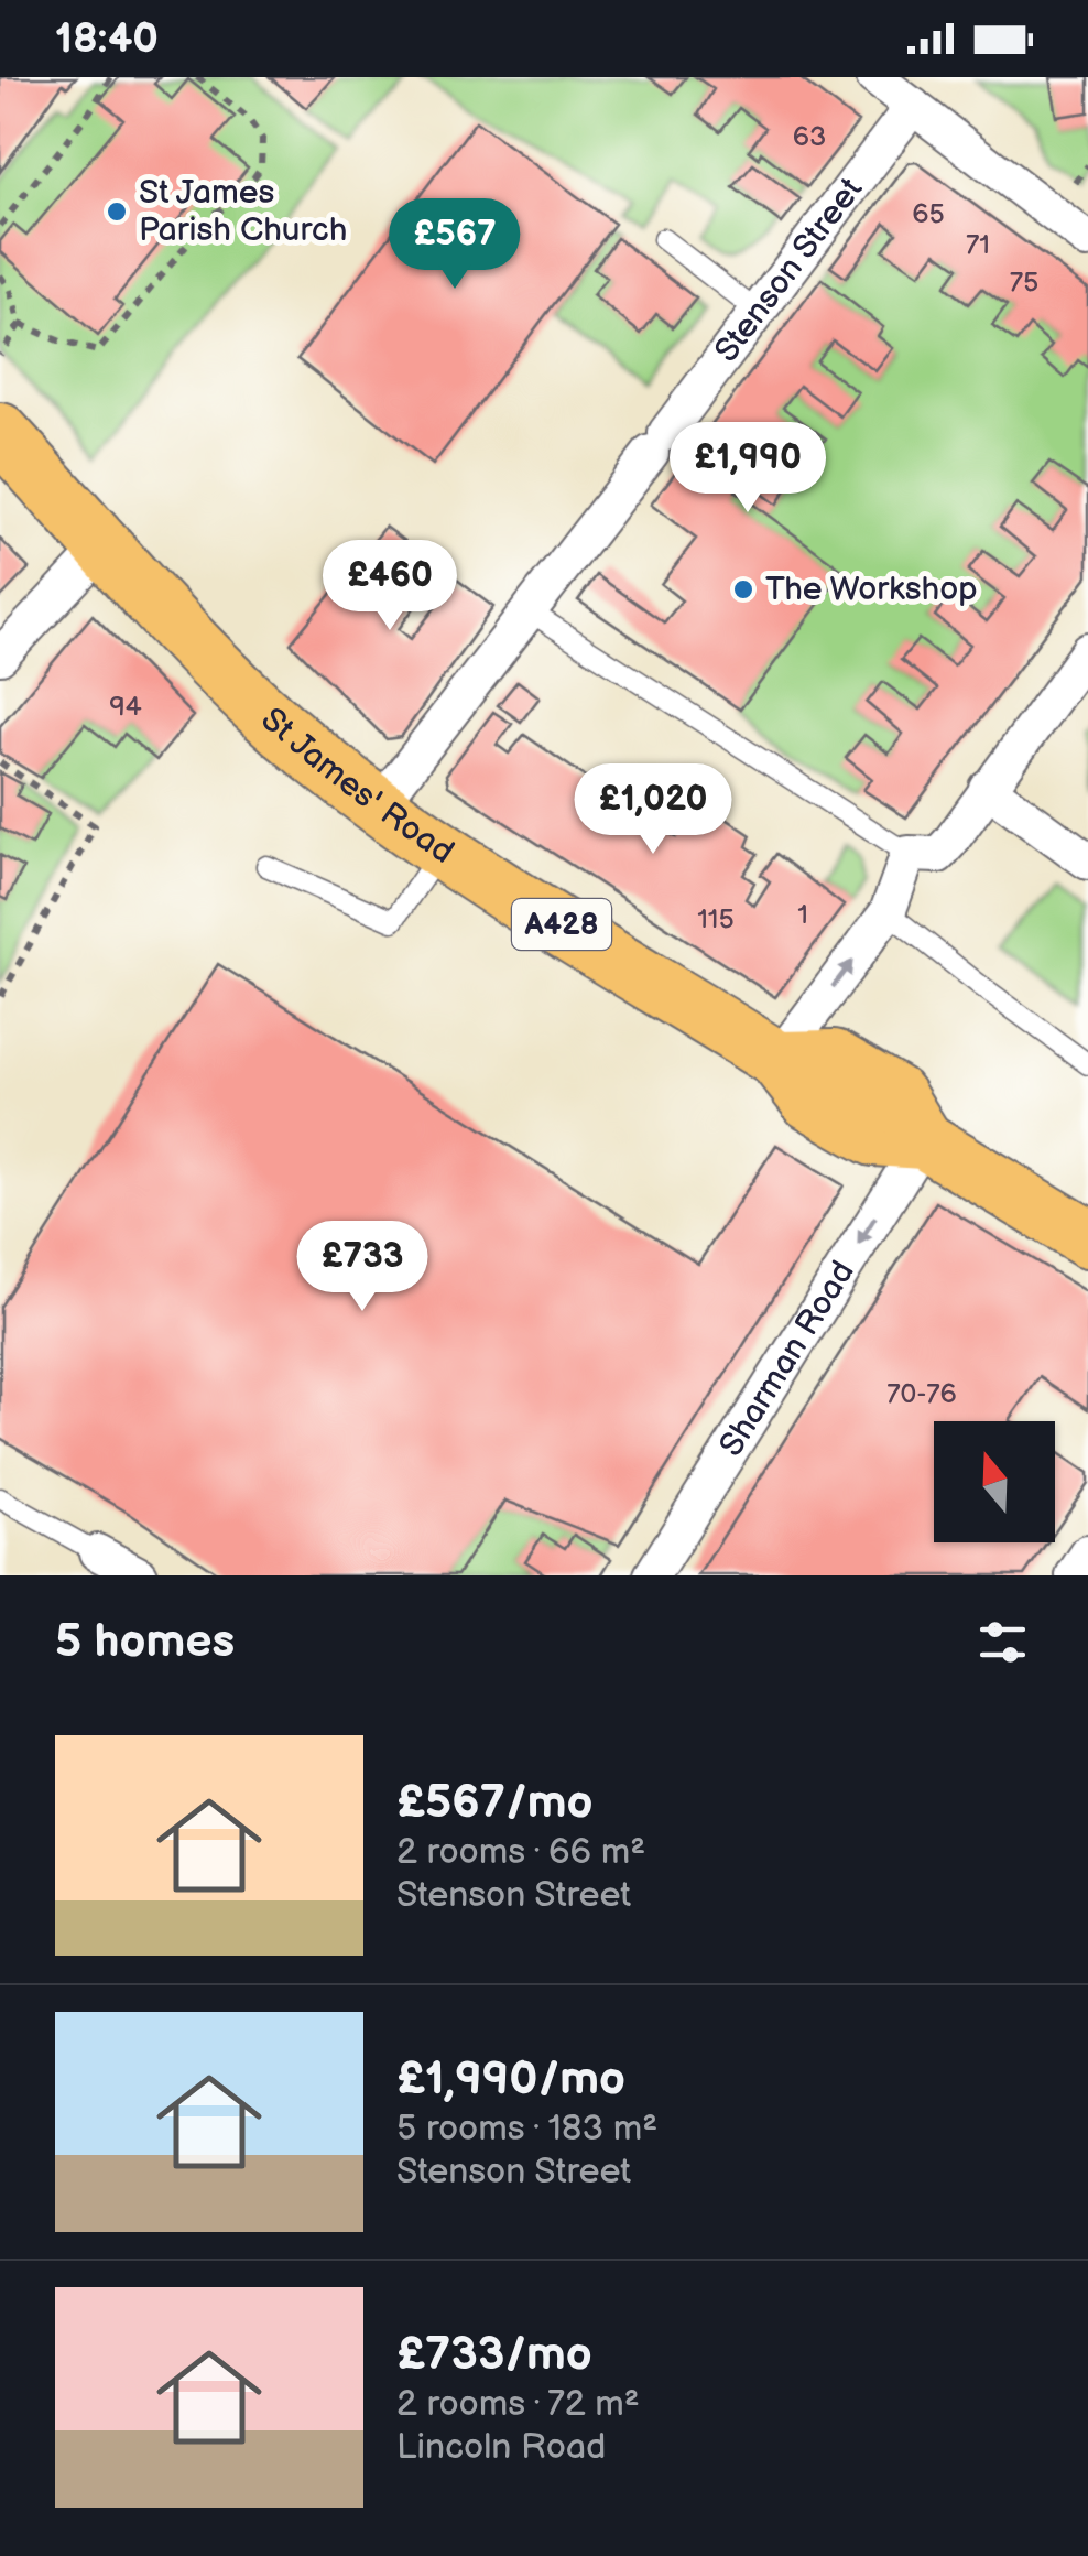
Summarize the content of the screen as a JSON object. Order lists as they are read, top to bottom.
{
  "streets": {
    "main road": ["St James' Road", "A428"],
    "street": ["Stenson Street", "Sharman Road"]
  },
  "crossings": [
    ["Stenson Street", "St James' Road"]
  ],
  "one_way": ["Sharman Road"],
  "places": ["St James Parish Church", "The Workshop"],
  "house_numbers": [
    "63",
    "65",
    "71",
    "75",
    "94",
    "1",
    "115",
    "70-76"
  ],
  "north": "top",
  "page": {
    "status": "18:40",
    "price": [
      "£567",
      "£1,990",
      "£460",
      "£1,020",
      "£733"
    ],
    "heading": "5 homes",
    "list": [
      {
        "name": "£567/mo",
        "note": "2 rooms · 66 m² · Stenson Street"
      },
      {
        "name": "£1,990/mo",
        "note": "5 rooms · 183 m² · Stenson Street"
      },
      {
        "name": "£733/mo",
        "note": "2 rooms · 72 m² · Lincoln Road"
      }
    ]
  }
}
